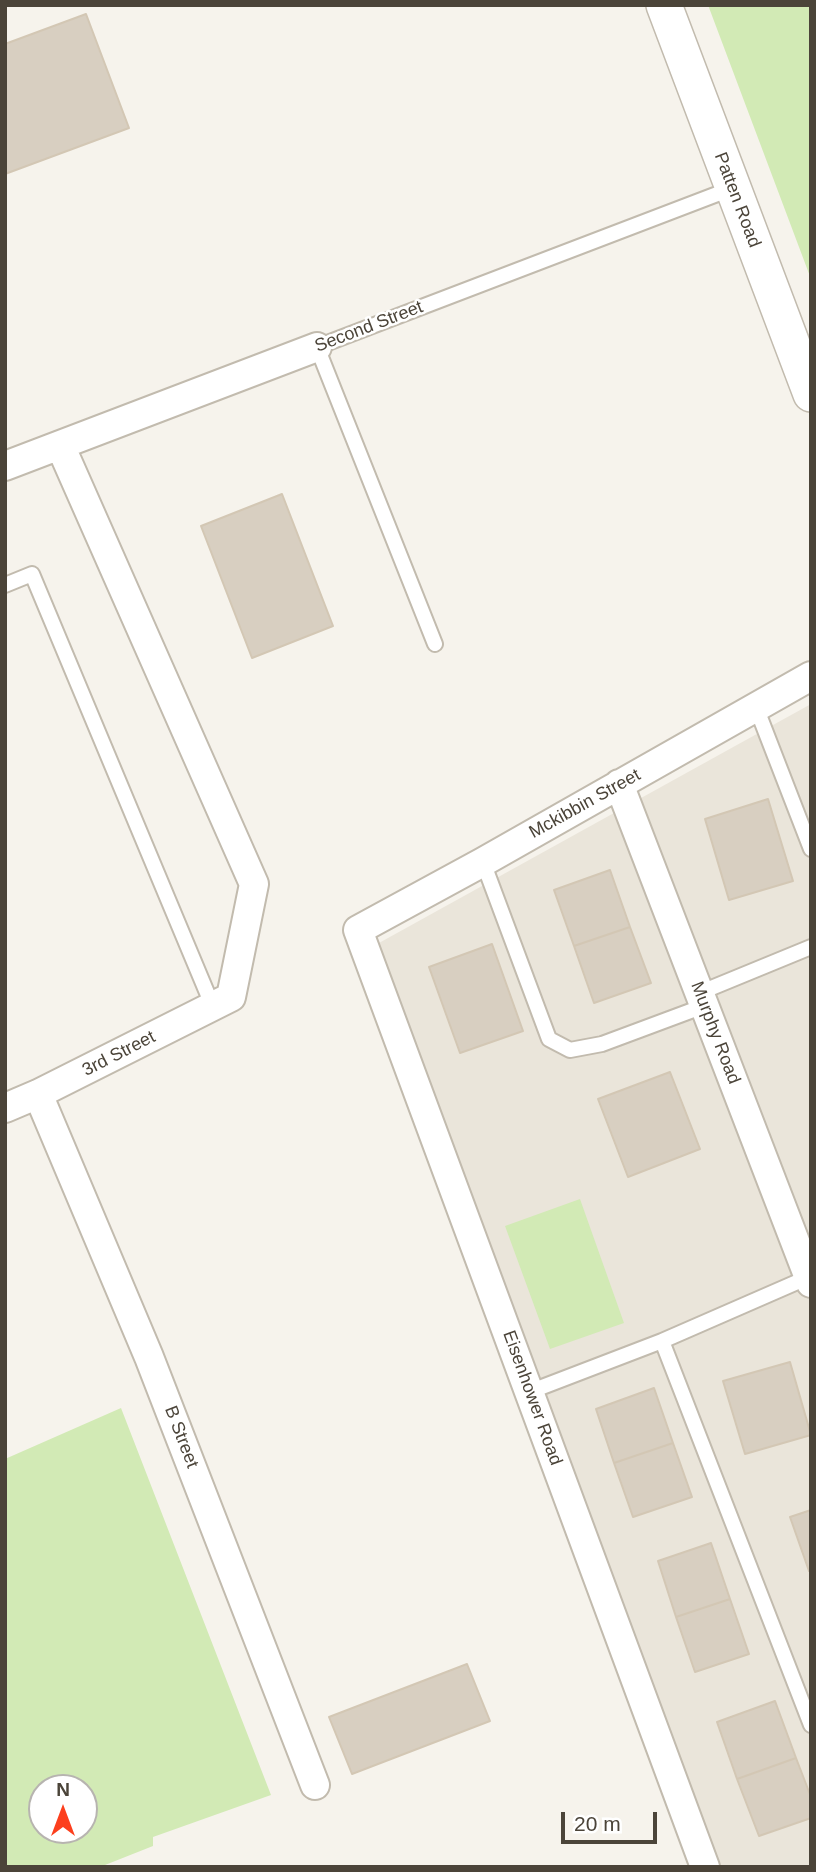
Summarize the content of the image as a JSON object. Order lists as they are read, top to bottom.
{
  "streets": {
    "street": [
      "Patten Road",
      "Second Street",
      "Mckibbin Street",
      "Murphy Road",
      "3rd Street",
      "Eisenhower Road",
      "B Street"
    ]
  },
  "crossings": [
    ["Patten Road", "Second Street"],
    ["Mckibbin Street", "Murphy Road"],
    ["Mckibbin Street", "Eisenhower Road"],
    ["3rd Street", "B Street"]
  ],
  "scale_bar": "20 m",
  "north": "top"
}
